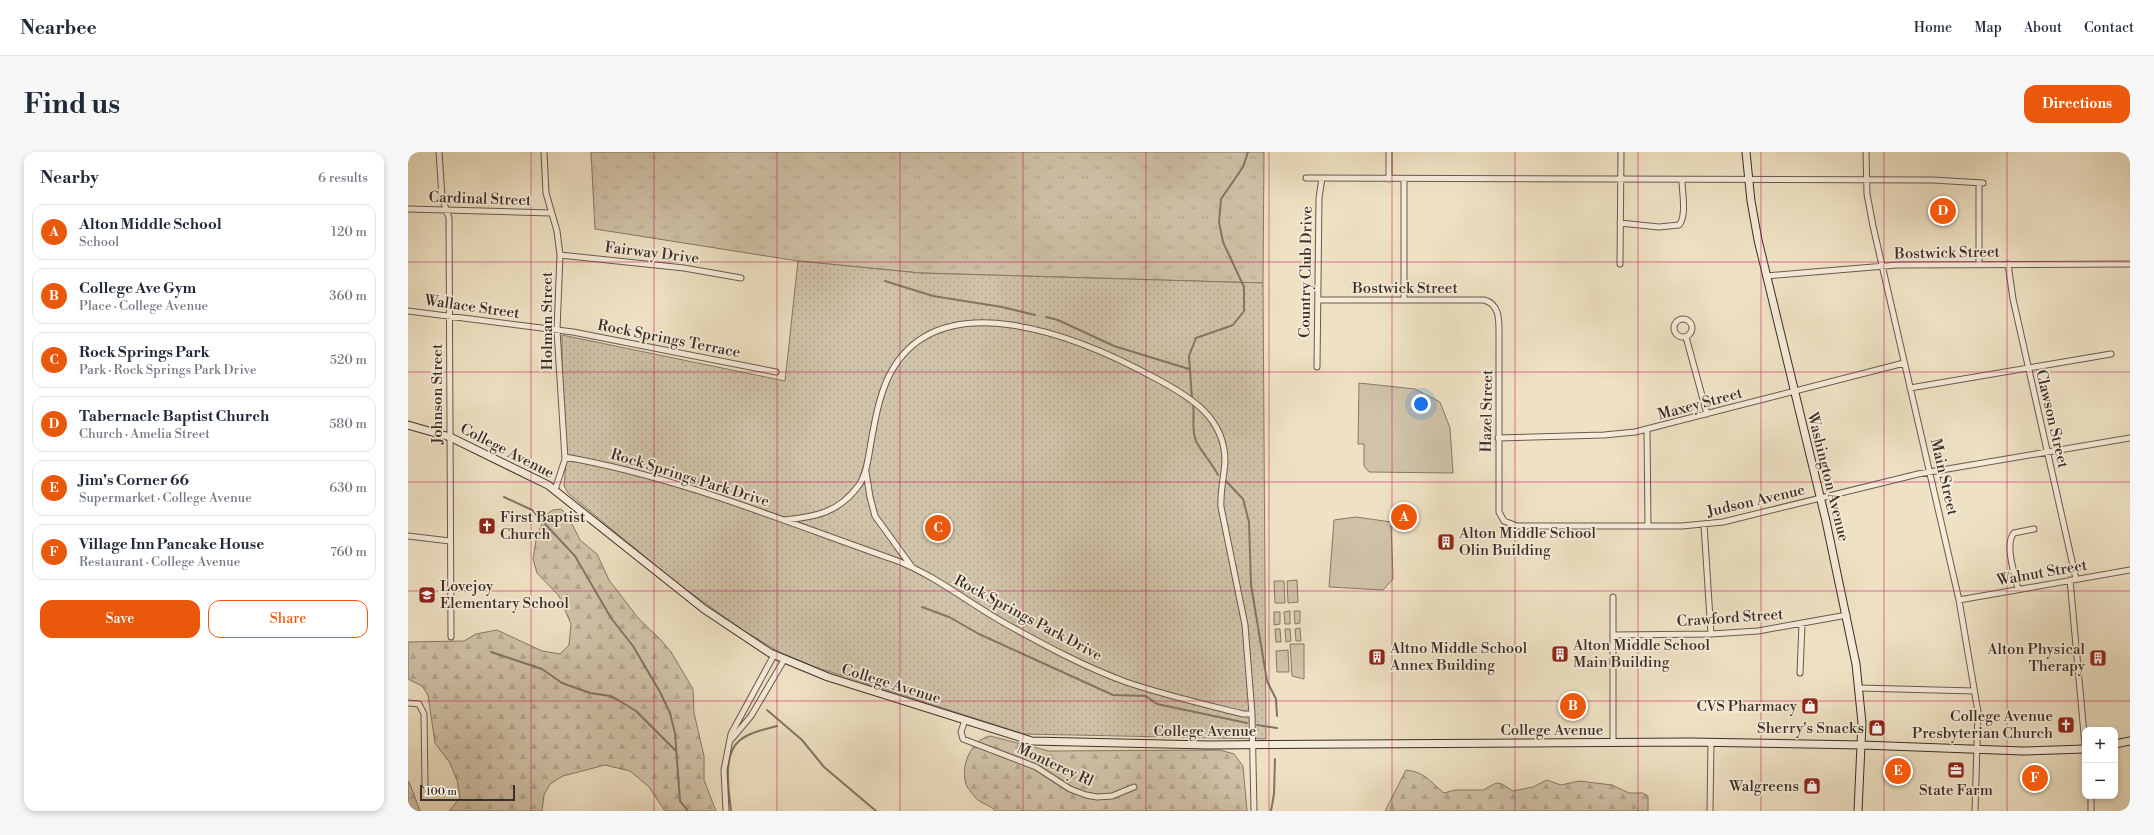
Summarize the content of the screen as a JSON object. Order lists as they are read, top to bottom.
{
  "streets": {
    "main road": ["College Avenue", "Washington Avenue"],
    "street": [
      "Cardinal Street",
      "Fairway Drive",
      "Bostwick Street",
      "Country Club Drive",
      "Wallace Street",
      "Holman Street",
      "Rock Springs Terrace",
      "Johnson Street",
      "Maxey Street",
      "Hazel Street",
      "Clawson Street",
      "Main Street",
      "Rock Springs Park Drive",
      "Judson Avenue",
      "Walnut Street",
      "Crawford Street",
      "Monterey Rl"
    ]
  },
  "crossings": [
    ["Cardinal Street", "Holman Street"],
    ["Cardinal Street", "Johnson Street"],
    ["Fairway Drive", "Holman Street"],
    ["Bostwick Street", "Country Club Drive"],
    ["Bostwick Street", "Hazel Street"],
    ["Bostwick Street", "Clawson Street"],
    ["Bostwick Street", "Washington Avenue"],
    ["Bostwick Street", "Main Street"],
    ["Wallace Street", "Holman Street"],
    ["Wallace Street", "Rock Springs Terrace"],
    ["Wallace Street", "Johnson Street"],
    ["Holman Street", "Rock Springs Terrace"],
    ["Holman Street", "College Avenue"],
    ["Holman Street", "Rock Springs Park Drive"],
    ["Johnson Street", "College Avenue"],
    ["Maxey Street", "Hazel Street"],
    ["Maxey Street", "Washington Avenue"],
    ["Maxey Street", "Main Street"],
    ["Hazel Street", "Judson Avenue"],
    ["Clawson Street", "Judson Avenue"],
    ["Clawson Street", "Walnut Street"],
    ["College Avenue", "Washington Avenue"],
    ["College Avenue", "Main Street"],
    ["College Avenue", "Rock Springs Park Drive"],
    ["College Avenue", "Monterey Rl"],
    ["Washington Avenue", "Judson Avenue"],
    ["Washington Avenue", "Crawford Street"],
    ["Main Street", "Judson Avenue"],
    ["Main Street", "Walnut Street"]
  ],
  "places": {
    "church": ["First Baptist Church", "College Avenue Presbyterian Church"],
    "building": [
      "Alton Middle School Olin Building",
      "Alton Middle School Main Building",
      "Altno Middle School Annex Building",
      "Alton Physical Therapy"
    ],
    "school or university": ["Lovejoy Elementary School"],
    "shop": ["CVS Pharmacy", "Sherry's Snacks", "Walgreens"],
    "office": ["State Farm"]
  },
  "scale_bar": "100 m",
  "page": {
    "header": "Nearbee",
    "nav": [
      "Home",
      "Map",
      "About",
      "Contact"
    ],
    "buttons": [
      "Directions",
      ["Save", "Share"]
    ],
    "title": "Find us",
    "heading": ["Nearby", "6 results"],
    "pins": [
      "D",
      "A",
      "C",
      "B",
      "E",
      "F"
    ],
    "list": [
      {
        "mark": "A",
        "name": "Alton Middle School",
        "note": "School",
        "value": "120 m"
      },
      {
        "mark": "B",
        "name": "College Ave Gym",
        "note": "Place · College Avenue",
        "value": "360 m"
      },
      {
        "mark": "C",
        "name": "Rock Springs Park",
        "note": "Park · Rock Springs Park Drive",
        "value": "520 m"
      },
      {
        "mark": "D",
        "name": "Tabernacle Baptist Church",
        "note": "Church · Amelia Street",
        "value": "580 m"
      },
      {
        "mark": "E",
        "name": "Jim's Corner 66",
        "note": "Supermarket · College Avenue",
        "value": "630 m"
      },
      {
        "mark": "F",
        "name": "Village Inn Pancake House",
        "note": "Restaurant · College Avenue",
        "value": "760 m"
      }
    ],
    "map_buttons": ["+", "−"],
    "scale": "100 m"
  }
}
